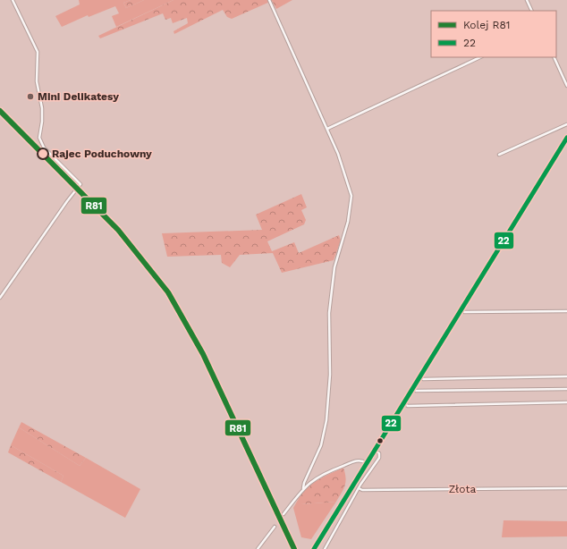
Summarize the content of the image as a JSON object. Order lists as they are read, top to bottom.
{
  "streets": {
    "street": ["Złota"]
  },
  "places": ["Mini Delikatesy", "Rajec Poduchowny"],
  "lines": ["rail line R81", "transit line 22"],
  "legend": ["Kolej R81", "22"]
}
